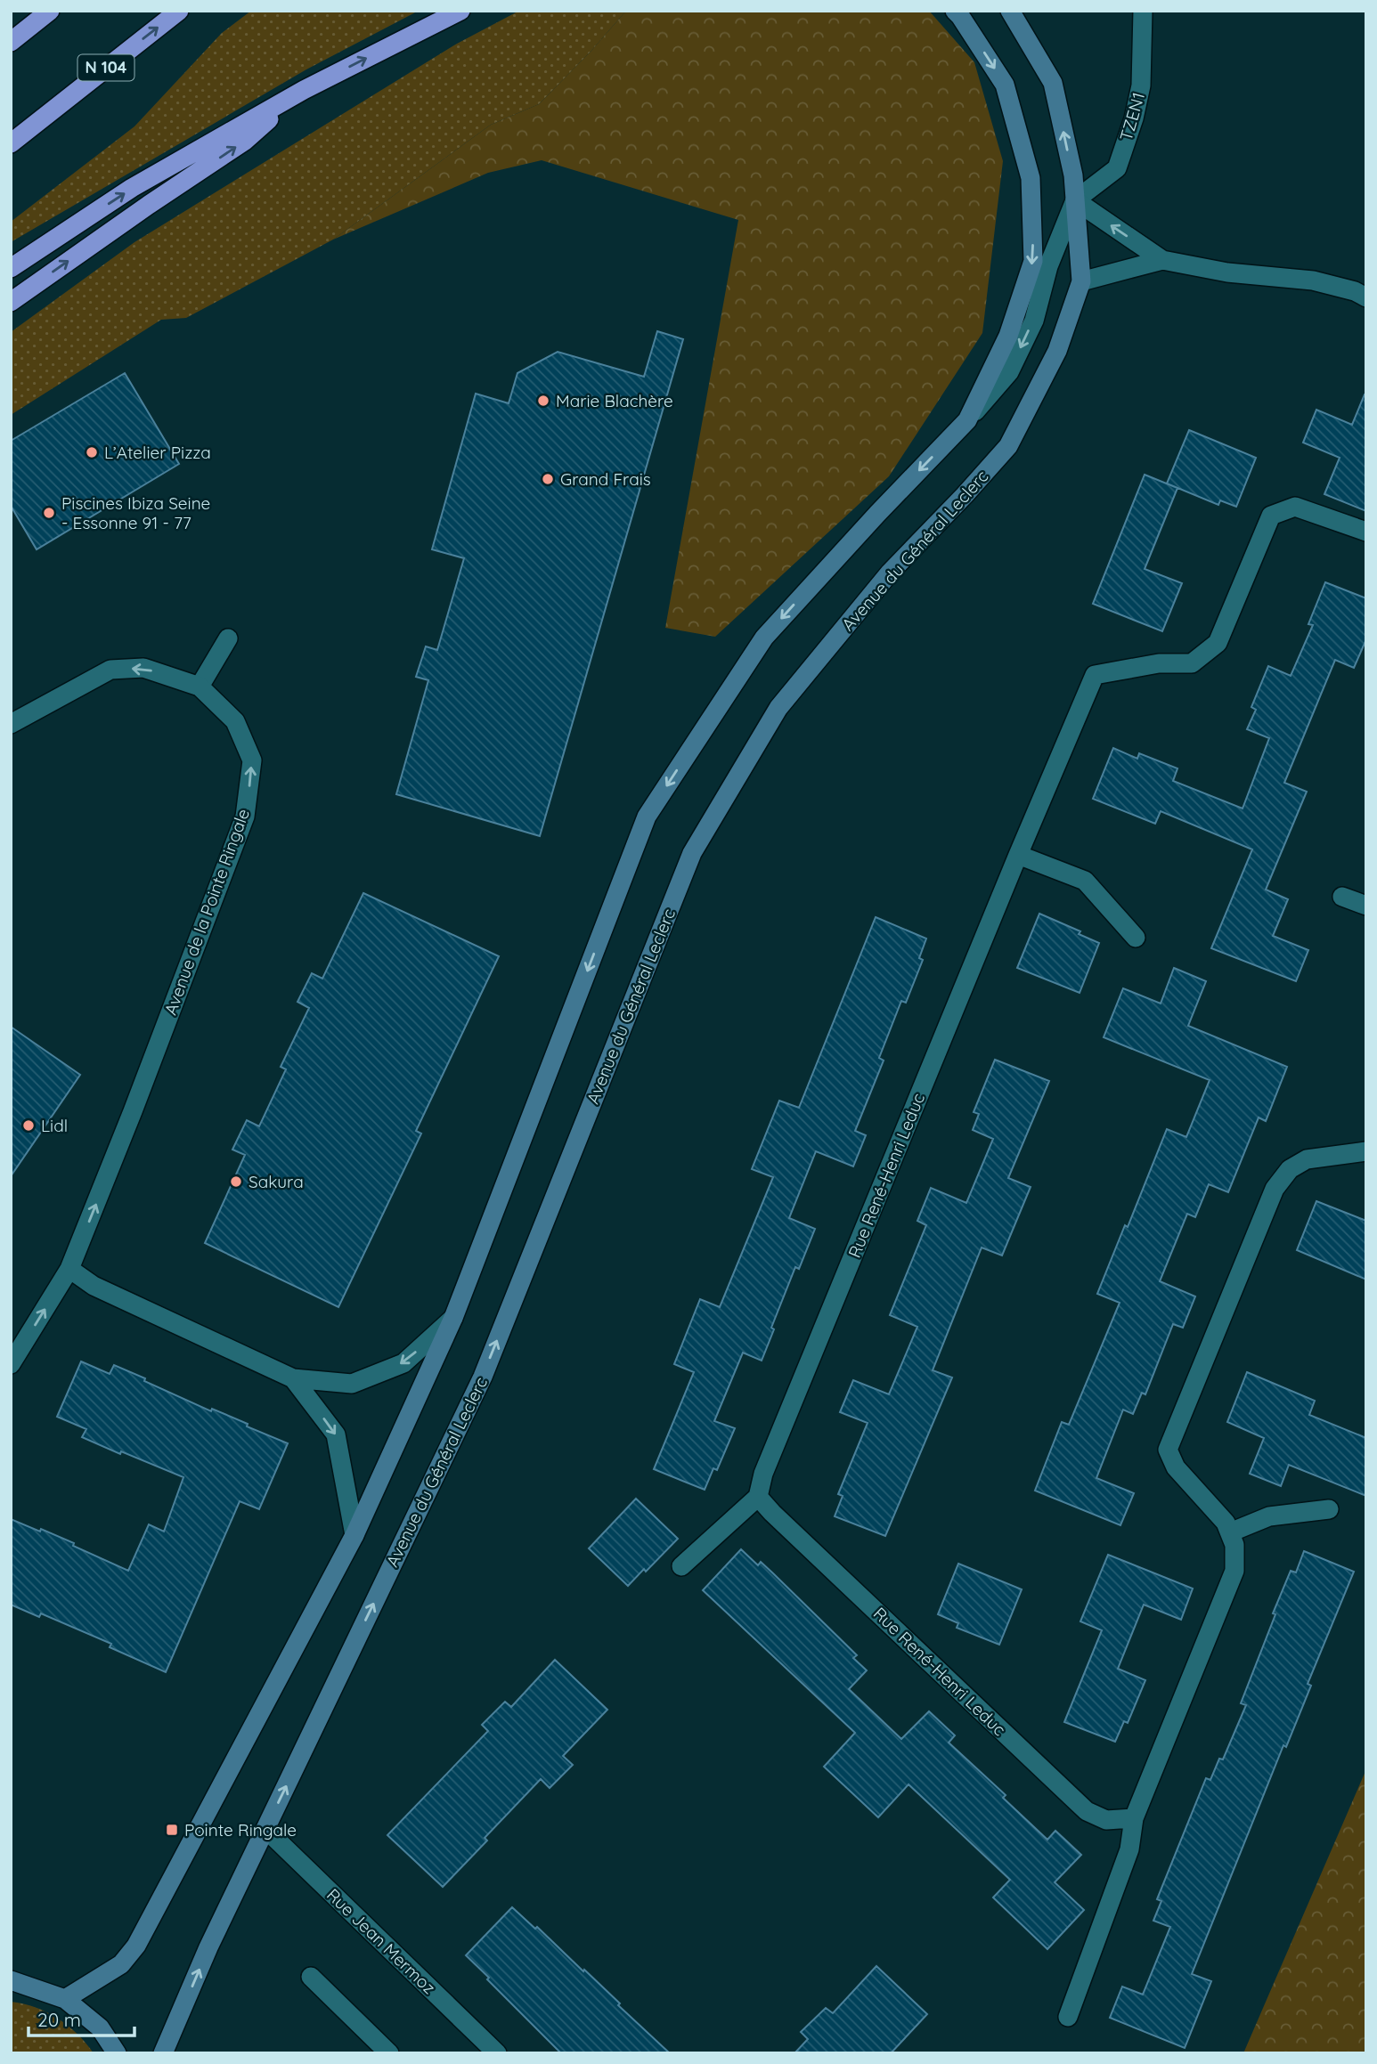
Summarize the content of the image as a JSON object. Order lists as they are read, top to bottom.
{
  "streets": {
    "highway": ["N 104"],
    "main road": ["Avenue du Général Leclerc"],
    "street": [
      "TZEN1",
      "Avenue de la Pointe Ringale",
      "Rue René-Henri Leduc",
      "Rue Jean Mermoz"
    ]
  },
  "crossings": [
    ["TZEN1", "Avenue du Général Leclerc"],
    ["Avenue du Général Leclerc", "Rue Jean Mermoz"]
  ],
  "places": {
    "other": [
      "Marie Blachère",
      "L’Atelier Pizza",
      "Grand Frais",
      "Piscines Ibiza Seine - Essonne 91 - 77",
      "Lidl",
      "Sakura"
    ],
    "transit": ["Pointe Ringale"]
  },
  "scale_bar": "20 m"
}
